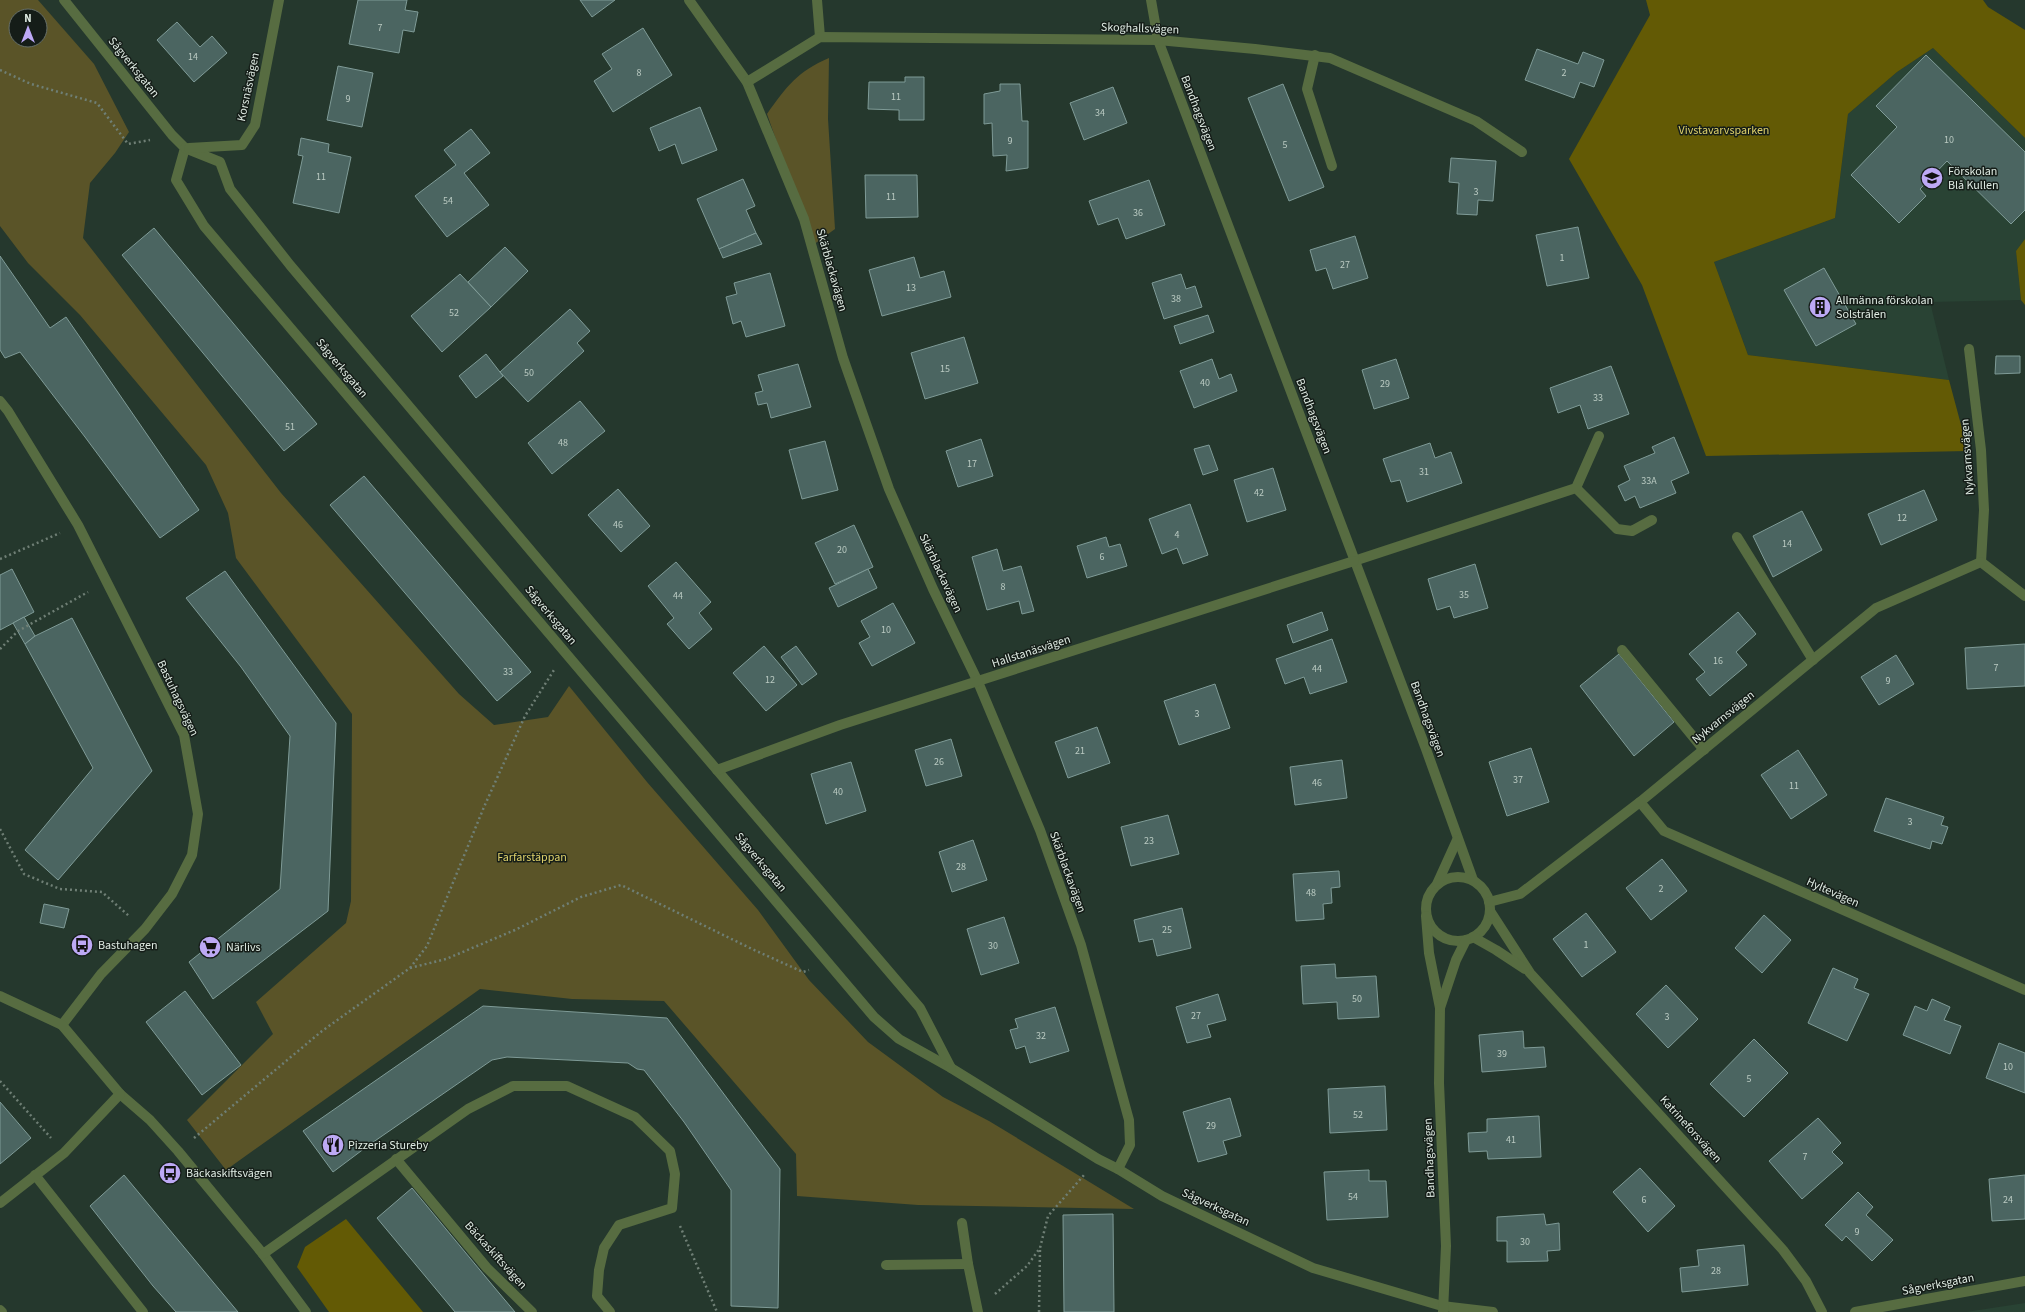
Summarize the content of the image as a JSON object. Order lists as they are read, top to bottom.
{
  "streets": {
    "street": [
      "Skoghallsvägen",
      "Sågverksgatan",
      "Korsnäsvägen",
      "Bandhagsvägen",
      "Skärblackavägen",
      "Nykvarnsvägen",
      "Hallstanäsvägen",
      "Bastuhagsvägen",
      "Hyltevägen",
      "Katrineforsvägen",
      "Bäckaskiftsvägen"
    ]
  },
  "crossings": [
    ["Skoghallsvägen", "Bandhagsvägen"],
    ["Sågverksgatan", "Korsnäsvägen"],
    ["Sågverksgatan", "Bandhagsvägen"],
    ["Sågverksgatan", "Skärblackavägen"],
    ["Sågverksgatan", "Hallstanäsvägen"],
    ["Bandhagsvägen", "Nykvarnsvägen"],
    ["Bandhagsvägen", "Hallstanäsvägen"],
    ["Bandhagsvägen", "Katrineforsvägen"],
    ["Skärblackavägen", "Hallstanäsvägen"],
    ["Nykvarnsvägen", "Hyltevägen"],
    ["Nykvarnsvägen", "Katrineforsvägen"]
  ],
  "parks": ["Vivstavarvsparken", "Farfarstäppan"],
  "places": {
    "school or university": ["Förskolan Blå Kullen"],
    "building": ["Allmänna förskolan Solstrålen"],
    "bus stop": ["Bastuhagen", "Bäckaskiftsvägen"],
    "supermarket": ["Närlivs"],
    "restaurant": ["Pizzeria Stureby"]
  },
  "house_numbers": [
    "7",
    "14",
    "8",
    "2",
    "11",
    "9",
    "34",
    "10",
    "9",
    "5",
    "11",
    "3",
    "11",
    "54",
    "36",
    "1",
    "27",
    "13",
    "38",
    "52",
    "15",
    "50",
    "40",
    "29",
    "33",
    "51",
    "48",
    "17",
    "31",
    "33A",
    "42",
    "12",
    "46",
    "4",
    "14",
    "20",
    "6",
    "8",
    "35",
    "44",
    "10",
    "16",
    "7",
    "44",
    "33",
    "12",
    "9",
    "3",
    "21",
    "26",
    "37",
    "46",
    "11",
    "40",
    "3",
    "23",
    "28",
    "2",
    "48",
    "25",
    "1",
    "30",
    "50",
    "27",
    "3",
    "32",
    "39",
    "10",
    "5",
    "52",
    "29",
    "41",
    "7",
    "54",
    "6",
    "24",
    "9",
    "30",
    "28"
  ],
  "north": "top"
}
